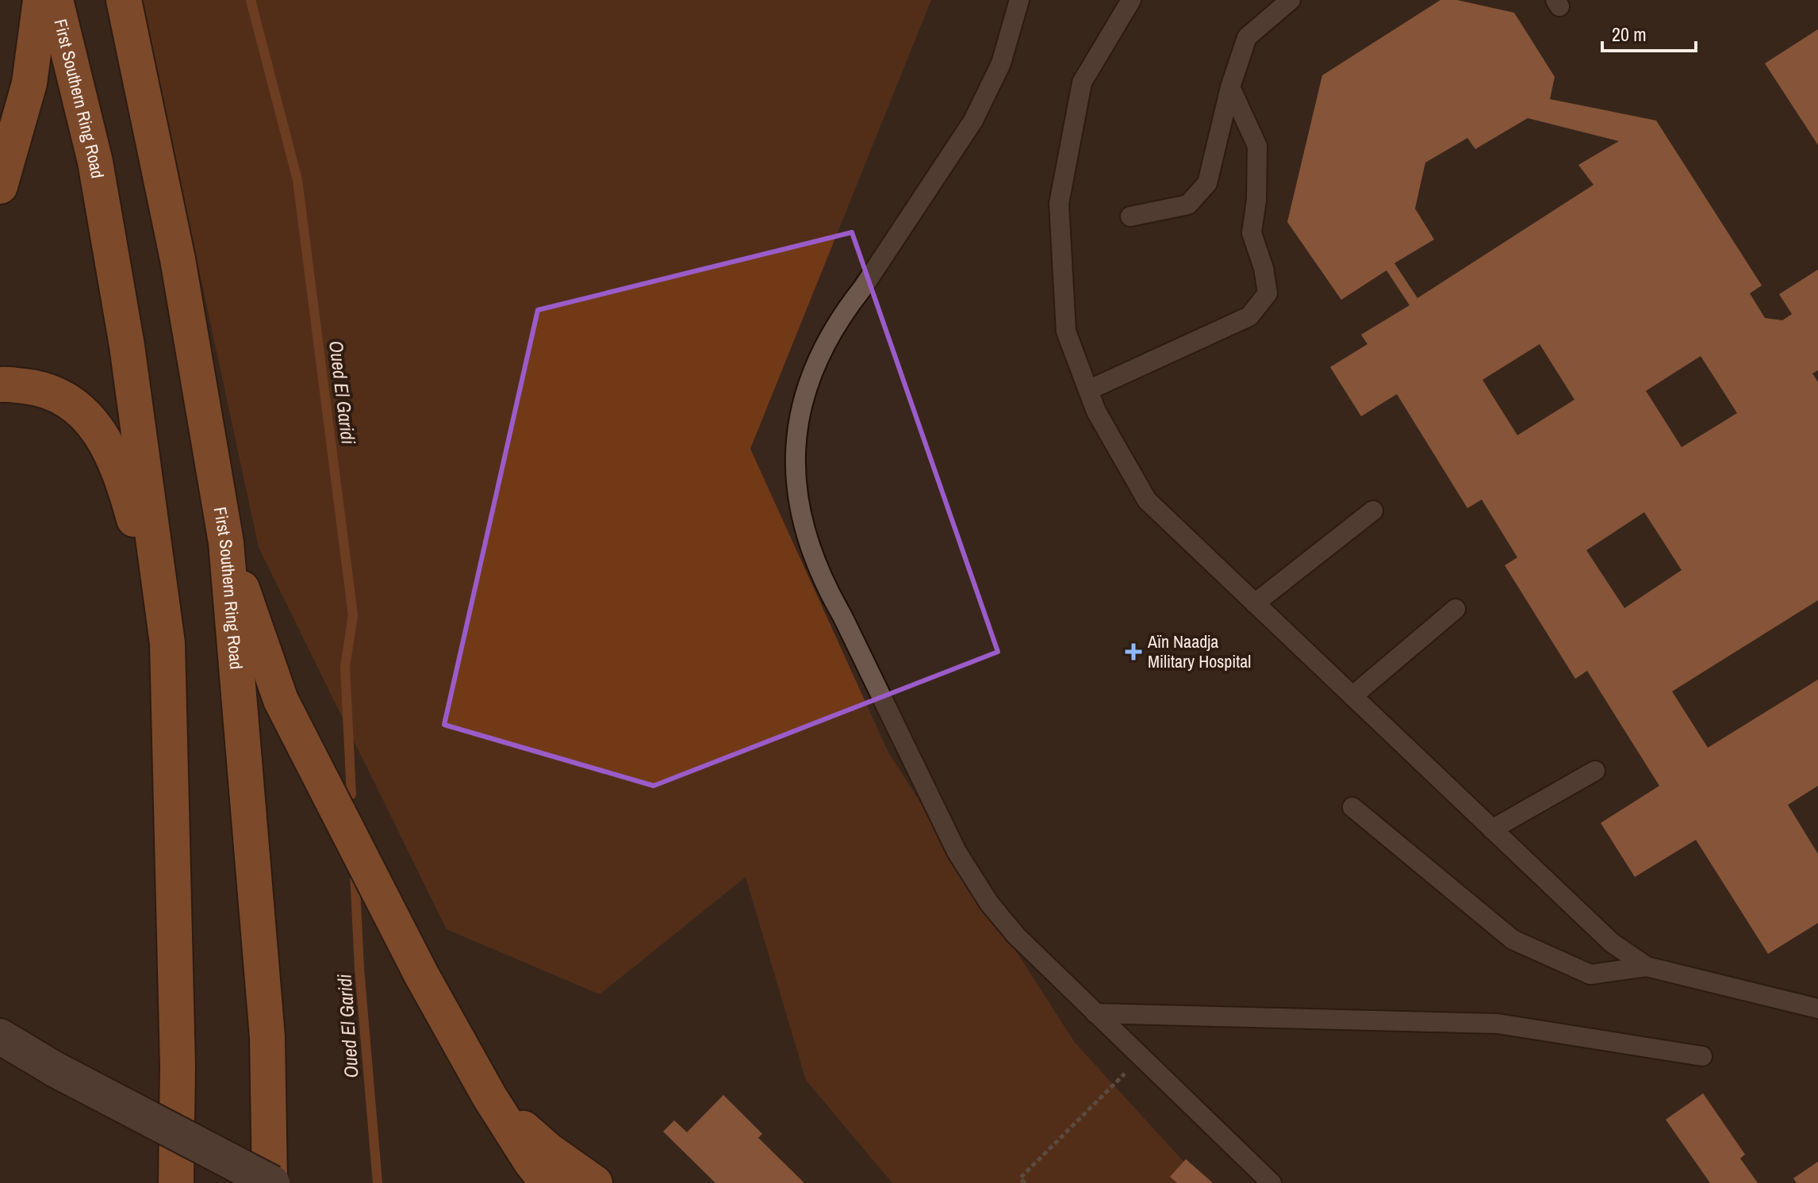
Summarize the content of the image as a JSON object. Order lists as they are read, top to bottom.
{
  "streets": {
    "highway": ["First Southern Ring Road"]
  },
  "water": ["Oued El Garidi"],
  "places": {
    "health": ["Aïn Naadja Military Hospital"]
  },
  "scale_bar": "20 m"
}
